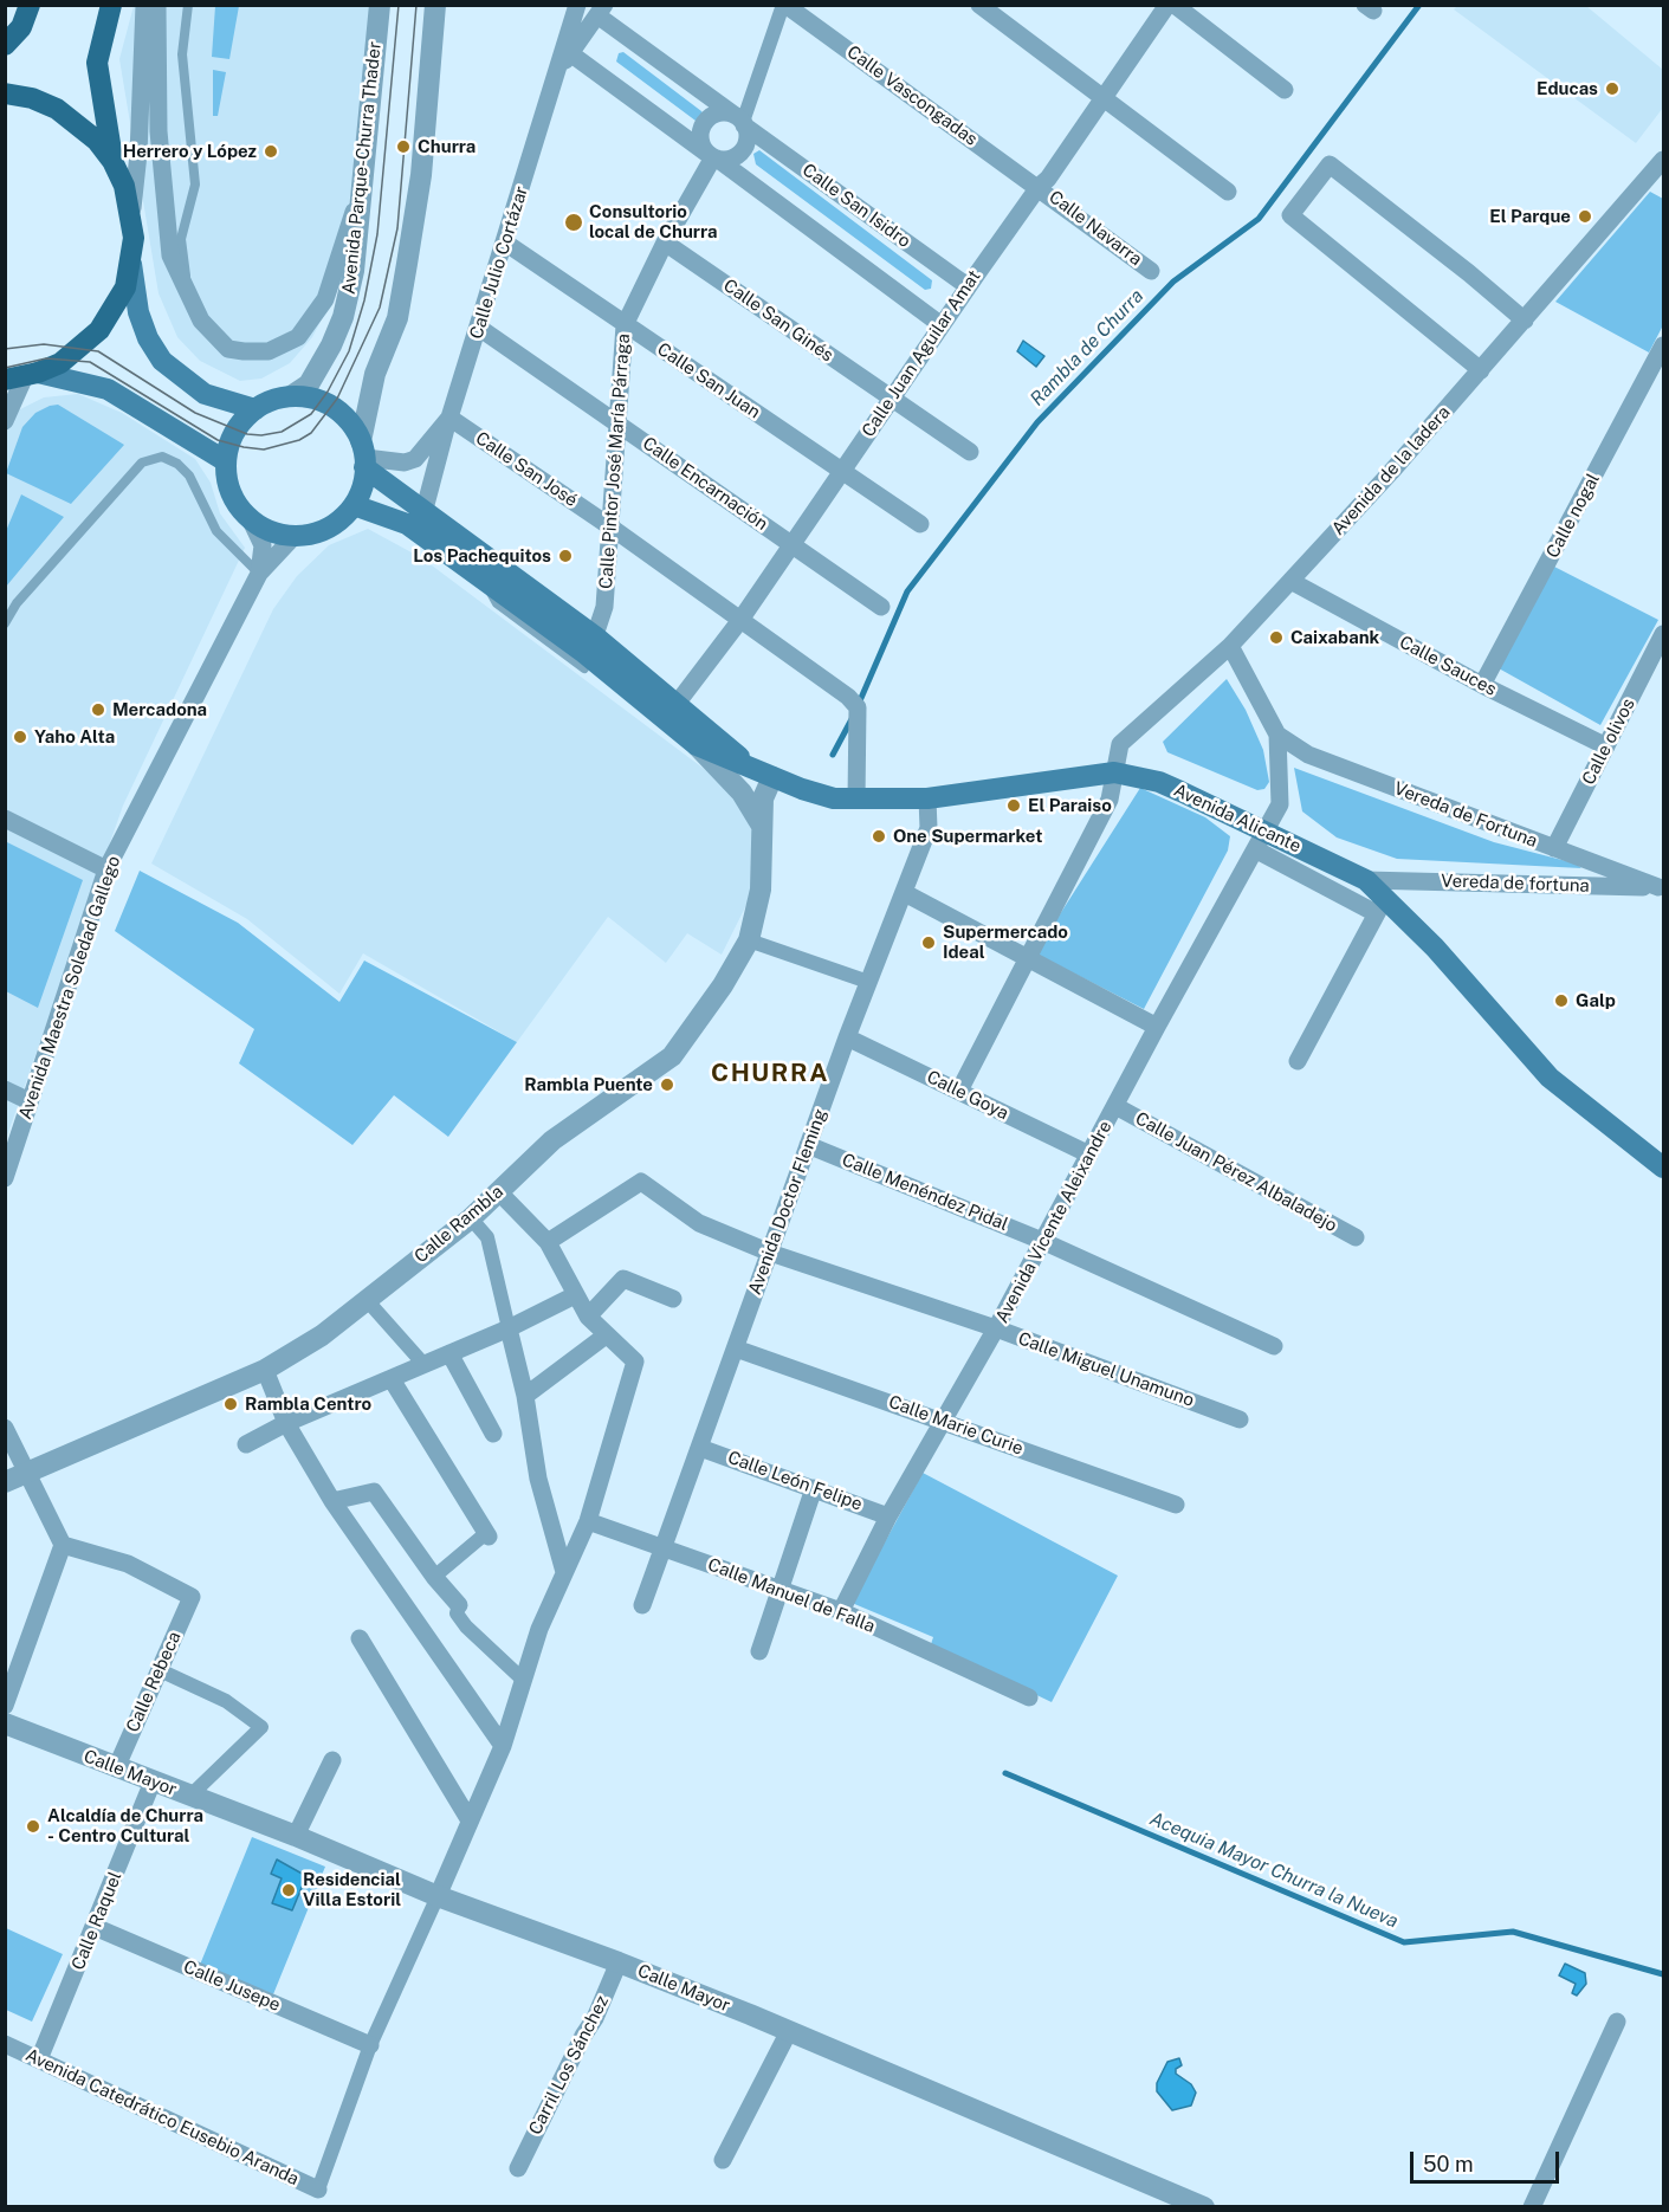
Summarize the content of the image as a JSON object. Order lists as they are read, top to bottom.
{
  "streets": {
    "main road": ["Avenida Alicante"],
    "street": [
      "Calle Vascongadas",
      "Avenida Parque-Churra Thader",
      "Calle San Isidro",
      "Calle Navarra",
      "Calle Julio Cortázar",
      "Calle San Ginés",
      "Calle Juan Aguilar Amat",
      "Calle San Juan",
      "Calle Pintor José María Párraga",
      "Calle San José",
      "Avenida de la ladera",
      "Calle Encarnación",
      "Calle nogal",
      "Calle Sauces",
      "Calle olivos",
      "Vereda de Fortuna",
      "Vereda de fortuna",
      "Avenida Maestra Soledad Gallego",
      "Calle Goya",
      "Calle Juan Pérez Albaladejo",
      "Calle Menéndez Pidal",
      "Avenida Doctor Fleming",
      "Avenida Vicente Aleixandre",
      "Calle Rambla",
      "Calle Miguel Unamuno",
      "Calle Marie Curie",
      "Calle León Felipe",
      "Calle Manuel de Falla",
      "Calle Rebeca",
      "Calle Mayor",
      "Calle Raquel",
      "Calle Jusepe",
      "Carril Los Sánchez",
      "Avenida Catedrático Eusebio Aranda"
    ]
  },
  "crossings": [
    ["Calle Vascongadas", "Calle Navarra"],
    ["Calle Vascongadas", "Calle Juan Aguilar Amat"],
    ["Avenida Parque-Churra Thader", "Calle Julio Cortázar"],
    ["Avenida Parque-Churra Thader", "Avenida Maestra Soledad Gallego"],
    ["Calle San Isidro", "Calle Juan Aguilar Amat"],
    ["Calle San Isidro", "Calle Pintor José María Párraga"],
    ["Calle Navarra", "Calle Juan Aguilar Amat"],
    ["Calle Julio Cortázar", "Calle San Juan"],
    ["Calle Julio Cortázar", "Calle San José"],
    ["Calle Julio Cortázar", "Calle Encarnación"],
    ["Calle Julio Cortázar", "Avenida Maestra Soledad Gallego"],
    ["Calle San Ginés", "Calle Juan Aguilar Amat"],
    ["Calle San Ginés", "Calle Pintor José María Párraga"],
    ["Calle Juan Aguilar Amat", "Calle San Juan"],
    ["Calle Juan Aguilar Amat", "Calle San José"],
    ["Calle Juan Aguilar Amat", "Calle Encarnación"],
    ["Calle San Juan", "Calle Pintor José María Párraga"],
    ["Calle Pintor José María Párraga", "Calle San José"],
    ["Calle Pintor José María Párraga", "Calle Encarnación"],
    ["Calle San José", "Avenida Alicante"],
    ["Avenida de la ladera", "Calle Sauces"],
    ["Avenida de la ladera", "Avenida Alicante"],
    ["Avenida de la ladera", "Calle Goya"],
    ["Calle nogal", "Calle Sauces"],
    ["Calle Sauces", "Calle olivos"],
    ["Calle olivos", "Vereda de Fortuna"],
    ["Vereda de Fortuna", "Vereda de fortuna"],
    ["Vereda de Fortuna", "Avenida Vicente Aleixandre"],
    ["Avenida Alicante", "Vereda de fortuna"],
    ["Avenida Alicante", "Avenida Doctor Fleming"],
    ["Avenida Alicante", "Avenida Vicente Aleixandre"],
    ["Avenida Alicante", "Calle Rambla"],
    ["Calle Goya", "Avenida Doctor Fleming"],
    ["Calle Goya", "Avenida Vicente Aleixandre"],
    ["Calle Juan Pérez Albaladejo", "Avenida Vicente Aleixandre"],
    ["Calle Menéndez Pidal", "Avenida Doctor Fleming"],
    ["Calle Menéndez Pidal", "Avenida Vicente Aleixandre"],
    ["Avenida Doctor Fleming", "Calle Miguel Unamuno"],
    ["Avenida Doctor Fleming", "Calle Marie Curie"],
    ["Avenida Doctor Fleming", "Calle León Felipe"],
    ["Avenida Doctor Fleming", "Calle Manuel de Falla"],
    ["Avenida Vicente Aleixandre", "Calle Miguel Unamuno"],
    ["Avenida Vicente Aleixandre", "Calle Marie Curie"],
    ["Avenida Vicente Aleixandre", "Calle León Felipe"],
    ["Avenida Vicente Aleixandre", "Calle Manuel de Falla"],
    ["Calle Rebeca", "Calle Mayor"],
    ["Calle Mayor", "Calle Raquel"],
    ["Calle Mayor", "Carril Los Sánchez"],
    ["Calle Raquel", "Calle Jusepe"],
    ["Calle Raquel", "Avenida Catedrático Eusebio Aranda"]
  ],
  "districts": ["CHURRA"],
  "water": ["Rambla de Churra", "Acequia Mayor Churra la Nueva"],
  "places": [
    "Educas",
    "Churra",
    "Herrero y López",
    "El Parque",
    "Consultorio local de Churra",
    "Los Pachequitos",
    "Caixabank",
    "Mercadona",
    "Yaho Alta",
    "El Paraiso",
    "One Supermarket",
    "Supermercado Ideal",
    "Galp",
    "Rambla Puente",
    "Rambla Centro",
    "Alcaldía de Churra - Centro Cultural",
    "Residencial Villa Estoril"
  ],
  "scale_bar": "50 m"
}
